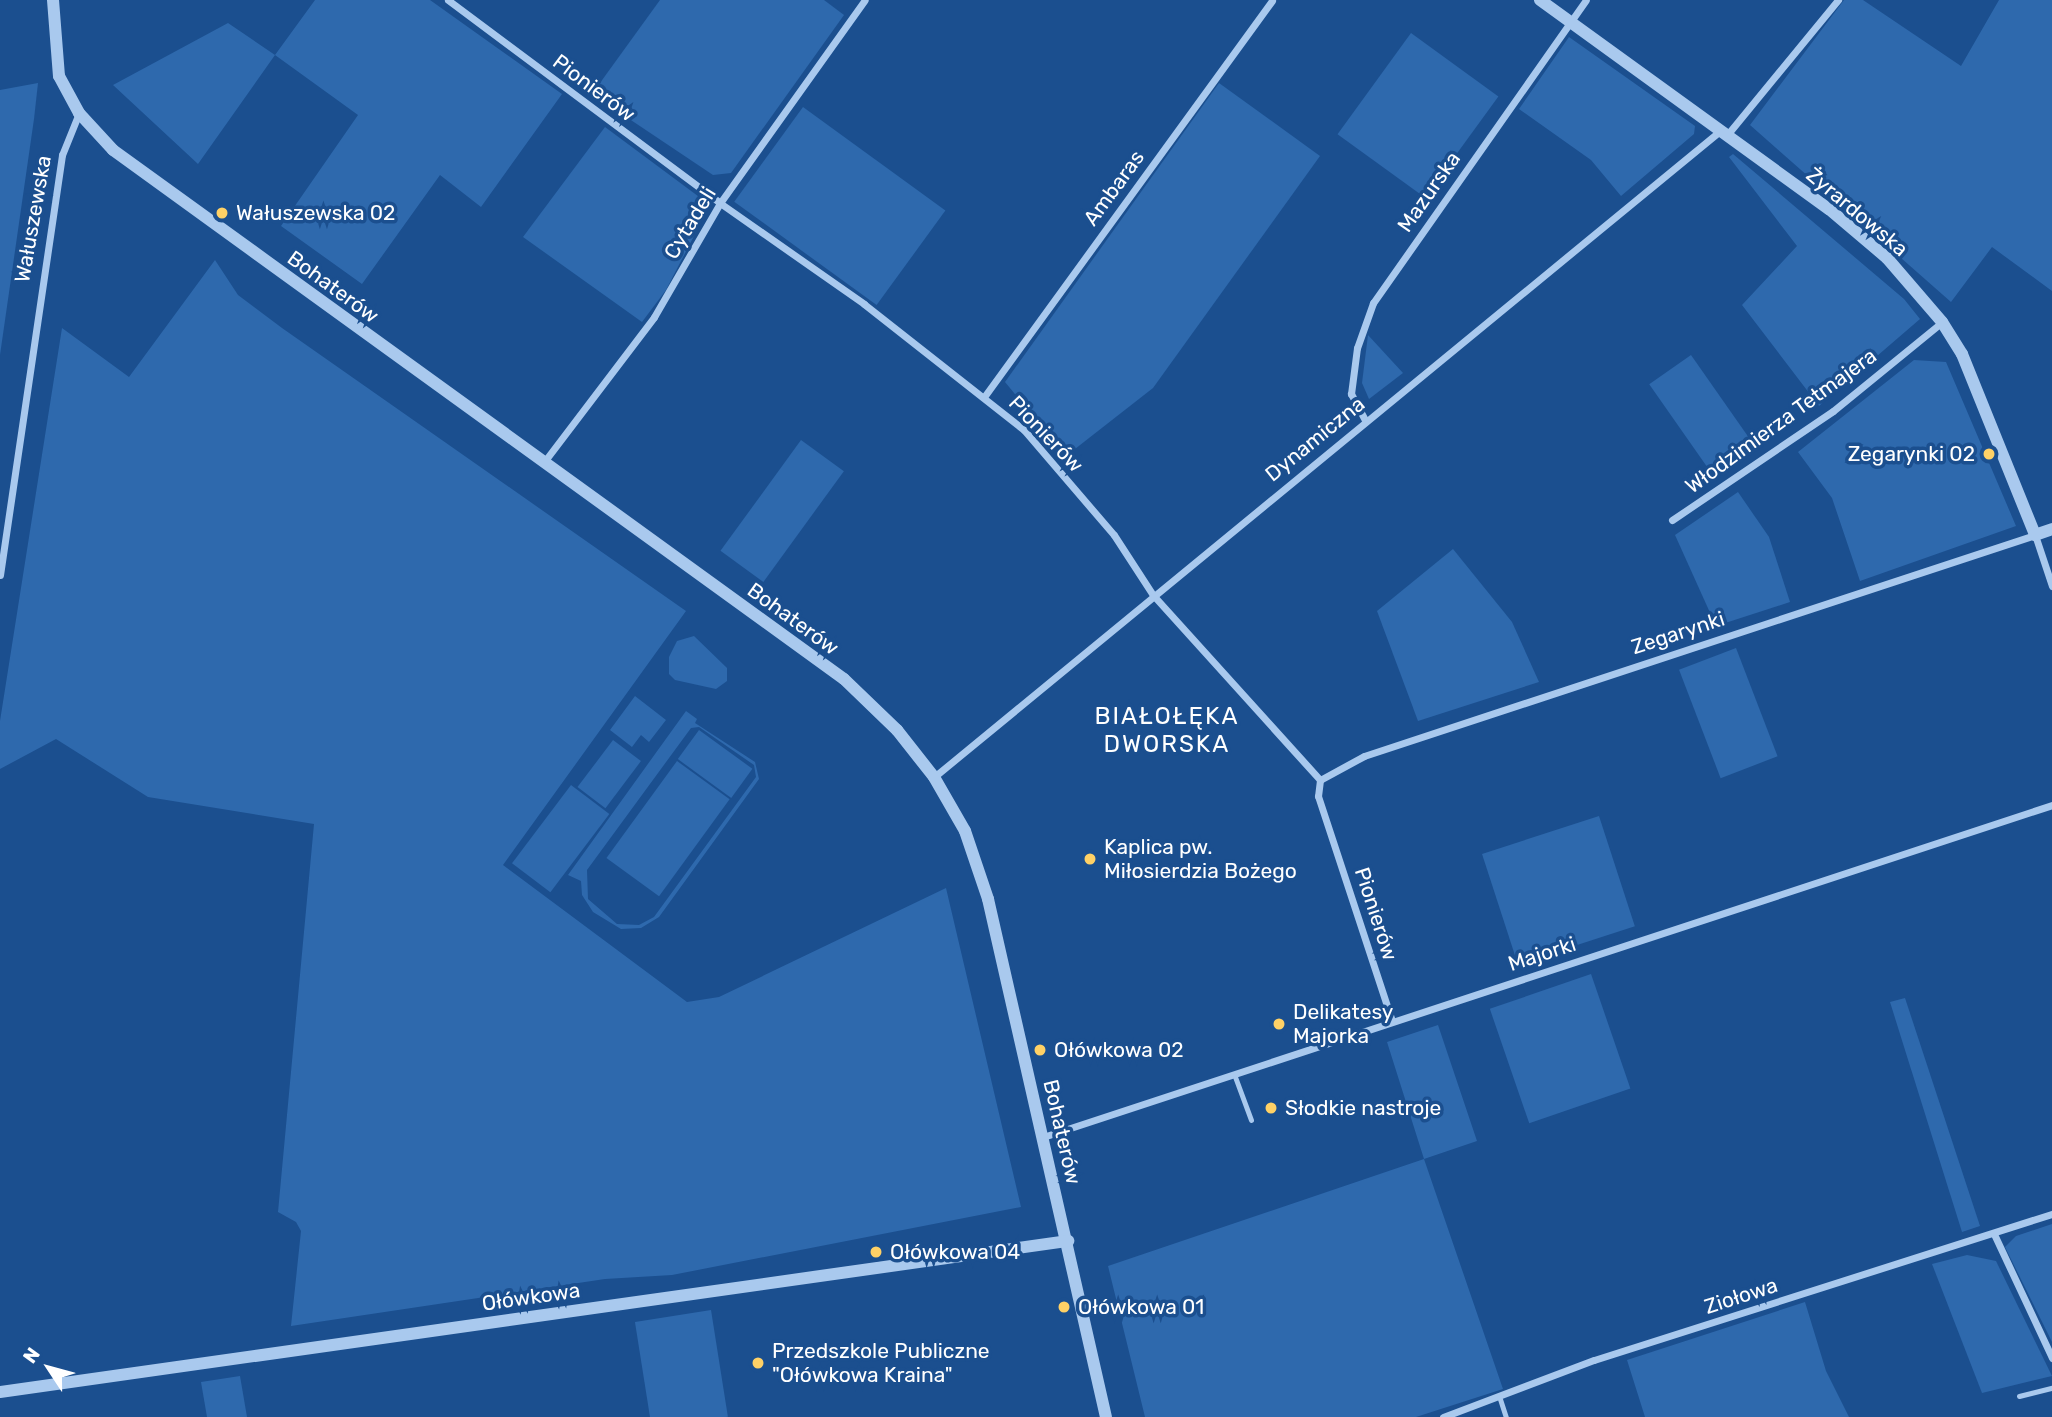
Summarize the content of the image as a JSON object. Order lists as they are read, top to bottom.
{
  "streets": {
    "street": [
      "Pionierów",
      "Ambaras",
      "Mazurska",
      "Żyrardowska",
      "Wałuszewska",
      "Cytadeli",
      "Bohaterów",
      "Włodzimierza Tetmajera",
      "Dynamiczna",
      "Zegarynki",
      "Majorki",
      "Ziołowa",
      "Ołówkowa"
    ]
  },
  "crossings": [
    ["Pionierów", "Ambaras"],
    ["Pionierów", "Cytadeli"],
    ["Pionierów", "Dynamiczna"],
    ["Pionierów", "Zegarynki"],
    ["Pionierów", "Majorki"],
    ["Mazurska", "Żyrardowska"],
    ["Mazurska", "Dynamiczna"],
    ["Żyrardowska", "Włodzimierza Tetmajera"],
    ["Żyrardowska", "Dynamiczna"],
    ["Żyrardowska", "Zegarynki"],
    ["Wałuszewska", "Bohaterów"],
    ["Cytadeli", "Bohaterów"],
    ["Bohaterów", "Dynamiczna"],
    ["Bohaterów", "Majorki"],
    ["Bohaterów", "Ołówkowa"]
  ],
  "districts": ["BIAŁOŁĘKA DWORSKA"],
  "places": [
    "Wałuszewska 02",
    "Zegarynki 02",
    "Kaplica pw. Miłosierdzia Bożego",
    "Delikatesy Majorka",
    "Ołówkowa 02",
    "Słodkie nastroje",
    "Ołówkowa 04",
    "Ołówkowa 01",
    "Przedszkole Publiczne \"Ołówkowa Kraina\""
  ],
  "north": "top left"
}
